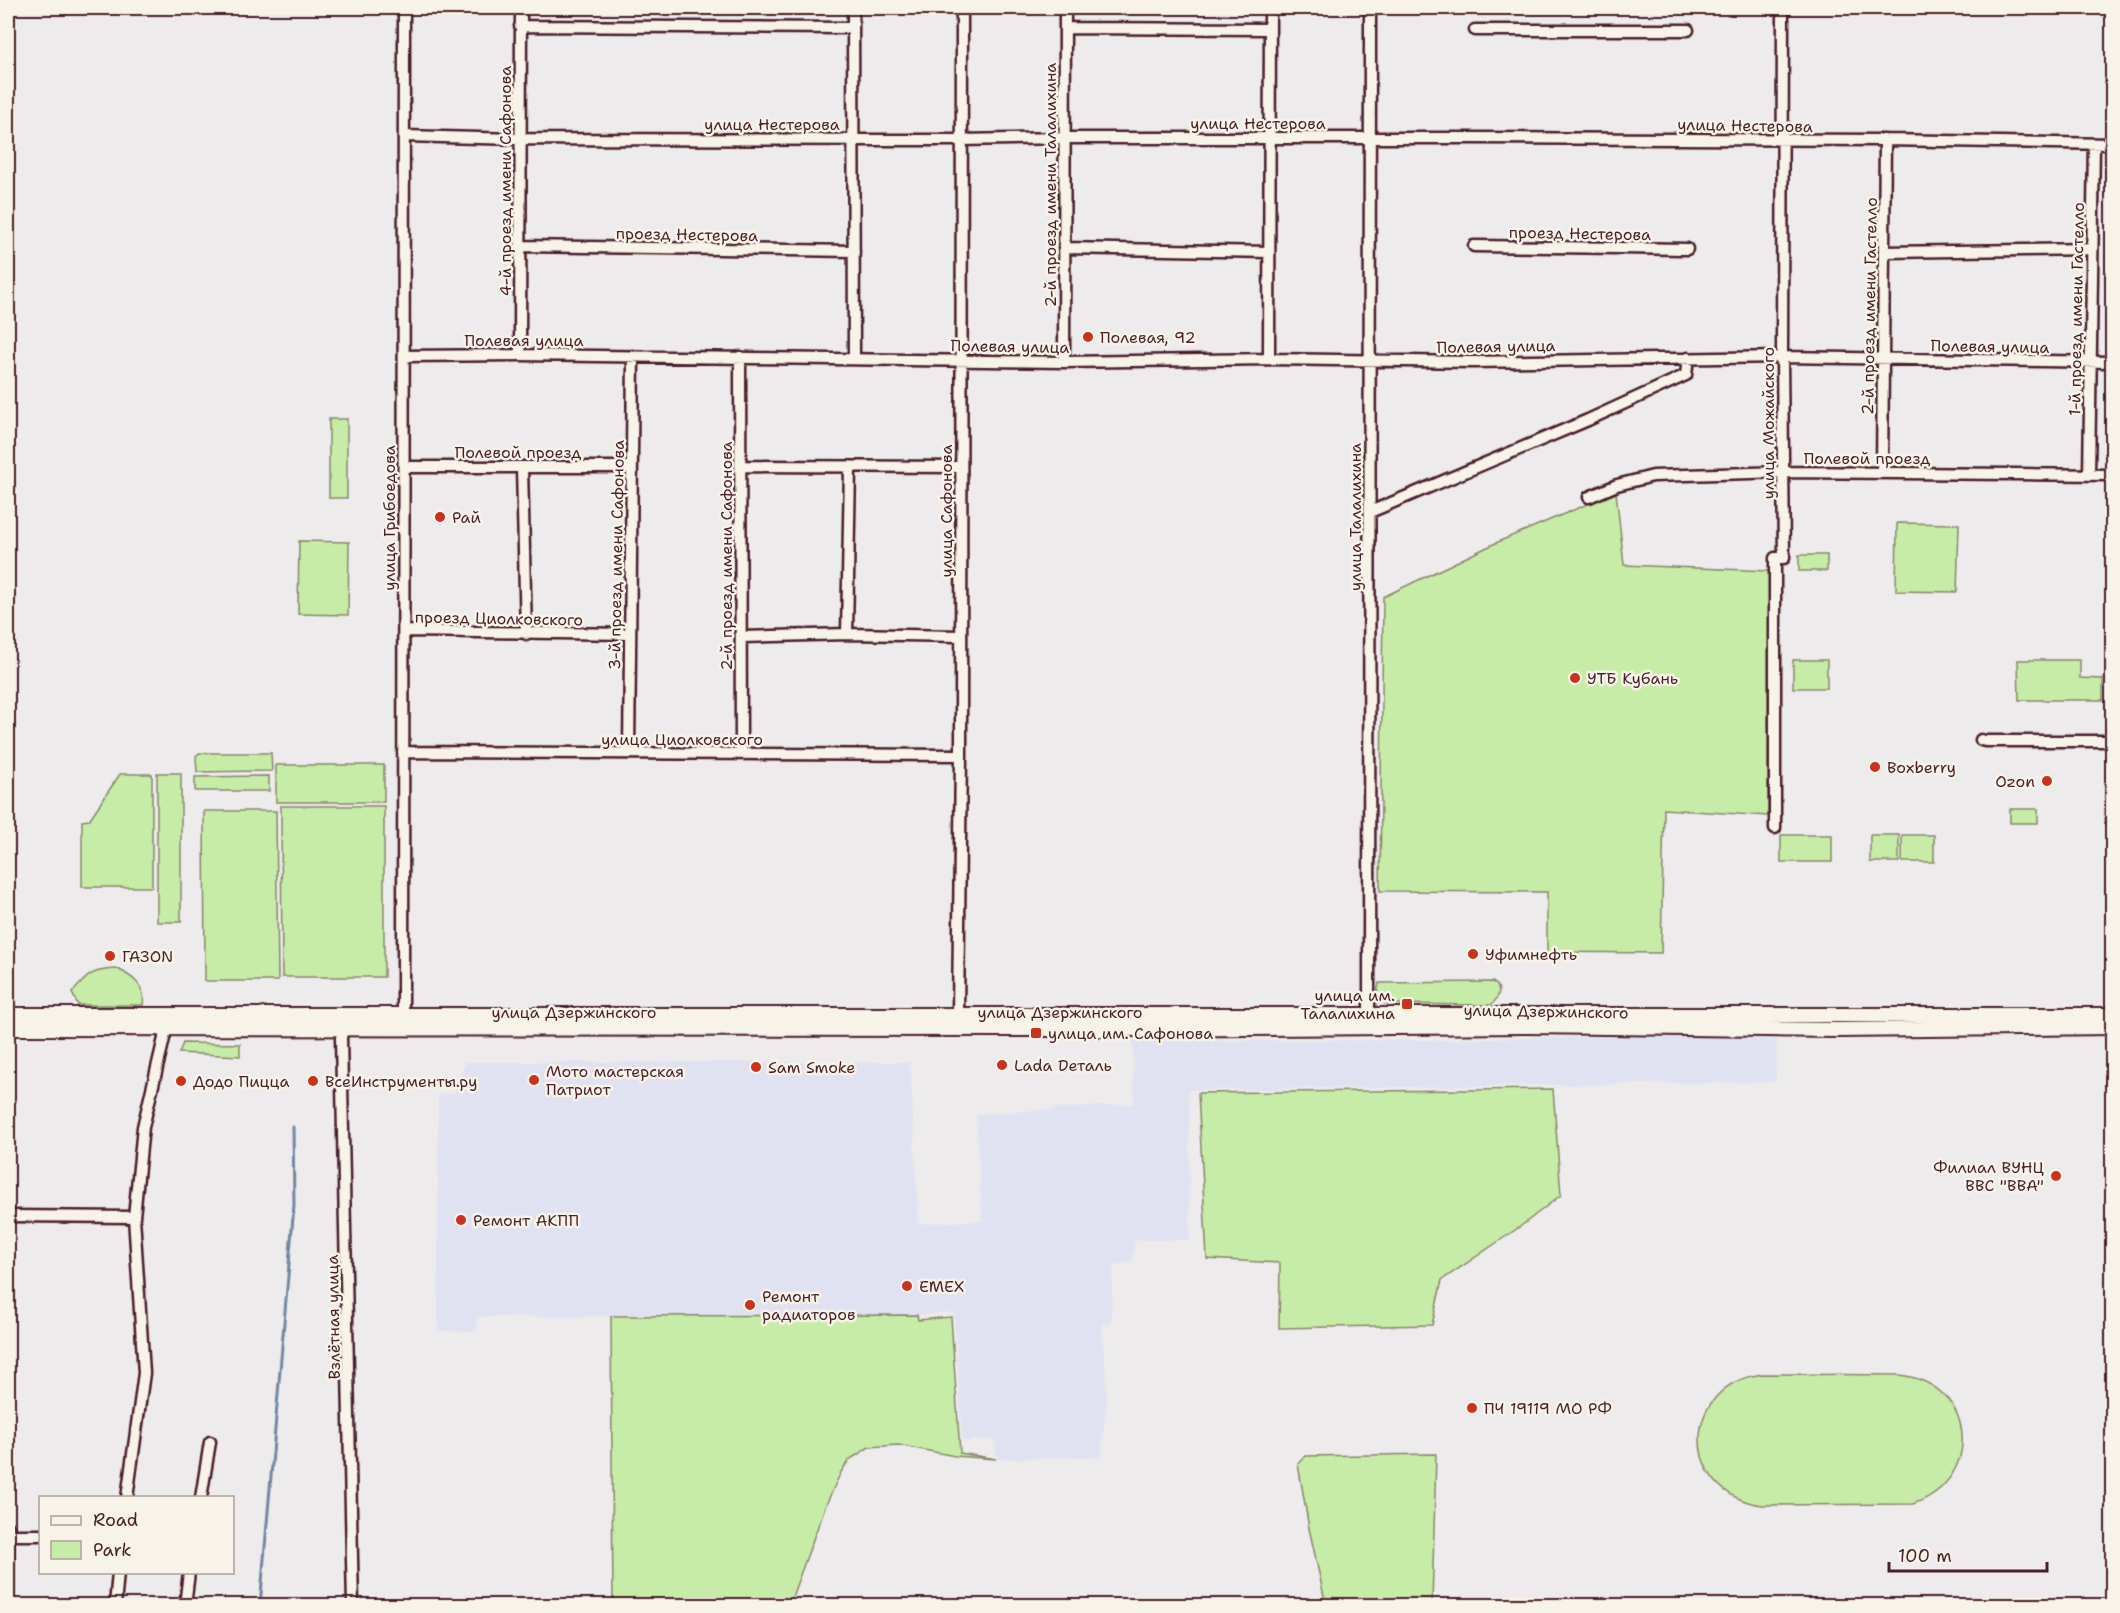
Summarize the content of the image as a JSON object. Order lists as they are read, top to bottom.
{
  "streets": {
    "main road": ["улица Дзержинского"],
    "street": [
      "улица Нестерова",
      "4-й проезд имени Сафонова",
      "2-й проезд имени Талалихина",
      "проезд Нестерова",
      "2-й проезд имени Гастелло",
      "1-й проезд имени Гастелло",
      "Полевая улица",
      "улица Можайского",
      "Полевой проезд",
      "улица Сафонова",
      "улица Талалихина",
      "улица Грибоедова",
      "3-й проезд имени Сафонова",
      "2-й проезд имени Сафонова",
      "проезд Циолковского",
      "улица Циолковского",
      "Взлётная улица"
    ]
  },
  "crossings": [
    ["улица Нестерова", "4-й проезд имени Сафонова"],
    ["улица Нестерова", "2-й проезд имени Талалихина"],
    ["улица Нестерова", "2-й проезд имени Гастелло"],
    ["улица Нестерова", "1-й проезд имени Гастелло"],
    ["улица Нестерова", "улица Можайского"],
    ["улица Нестерова", "улица Сафонова"],
    ["улица Нестерова", "улица Талалихина"],
    ["улица Нестерова", "улица Грибоедова"],
    ["4-й проезд имени Сафонова", "проезд Нестерова"],
    ["4-й проезд имени Сафонова", "Полевая улица"],
    ["2-й проезд имени Талалихина", "Полевая улица"],
    ["2-й проезд имени Гастелло", "Полевая улица"],
    ["2-й проезд имени Гастелло", "Полевой проезд"],
    ["1-й проезд имени Гастелло", "Полевая улица"],
    ["1-й проезд имени Гастелло", "Полевой проезд"],
    ["Полевая улица", "улица Можайского"],
    ["Полевая улица", "улица Сафонова"],
    ["Полевая улица", "улица Талалихина"],
    ["Полевая улица", "улица Грибоедова"],
    ["Полевая улица", "3-й проезд имени Сафонова"],
    ["Полевая улица", "2-й проезд имени Сафонова"],
    ["улица Можайского", "Полевой проезд"],
    ["Полевой проезд", "улица Грибоедова"],
    ["Полевой проезд", "3-й проезд имени Сафонова"],
    ["улица Сафонова", "улица Циолковского"],
    ["улица Сафонова", "улица Дзержинского"],
    ["улица Талалихина", "улица Дзержинского"],
    ["улица Грибоедова", "проезд Циолковского"],
    ["улица Грибоедова", "улица Циолковского"],
    ["улица Грибоедова", "улица Дзержинского"],
    ["3-й проезд имени Сафонова", "проезд Циолковского"],
    ["3-й проезд имени Сафонова", "улица Циолковского"],
    ["2-й проезд имени Сафонова", "улица Циолковского"],
    ["улица Дзержинского", "Взлётная улица"]
  ],
  "places": {
    "other": [
      "Полевая, 92",
      "Рай",
      "УТБ Кубань",
      "Boxberry",
      "Ozon",
      "Уфимнефть",
      "ГАЗON",
      "Lada Dеталь",
      "Sam Smoke",
      "Мото мастерская Патриот",
      "Додо Пицца",
      "ВсеИнструменты.ру",
      "Филиал ВУНЦ ВВС \"ВВА\"",
      "Ремонт АКПП",
      "EMEX",
      "Ремонт радиаторов",
      "ПЧ 19119 МО РФ"
    ],
    "transit": ["улица им. Талалихина", "улица им. Сафонова"]
  },
  "legend": ["Road", "Park"],
  "scale_bar": "100 m"
}
